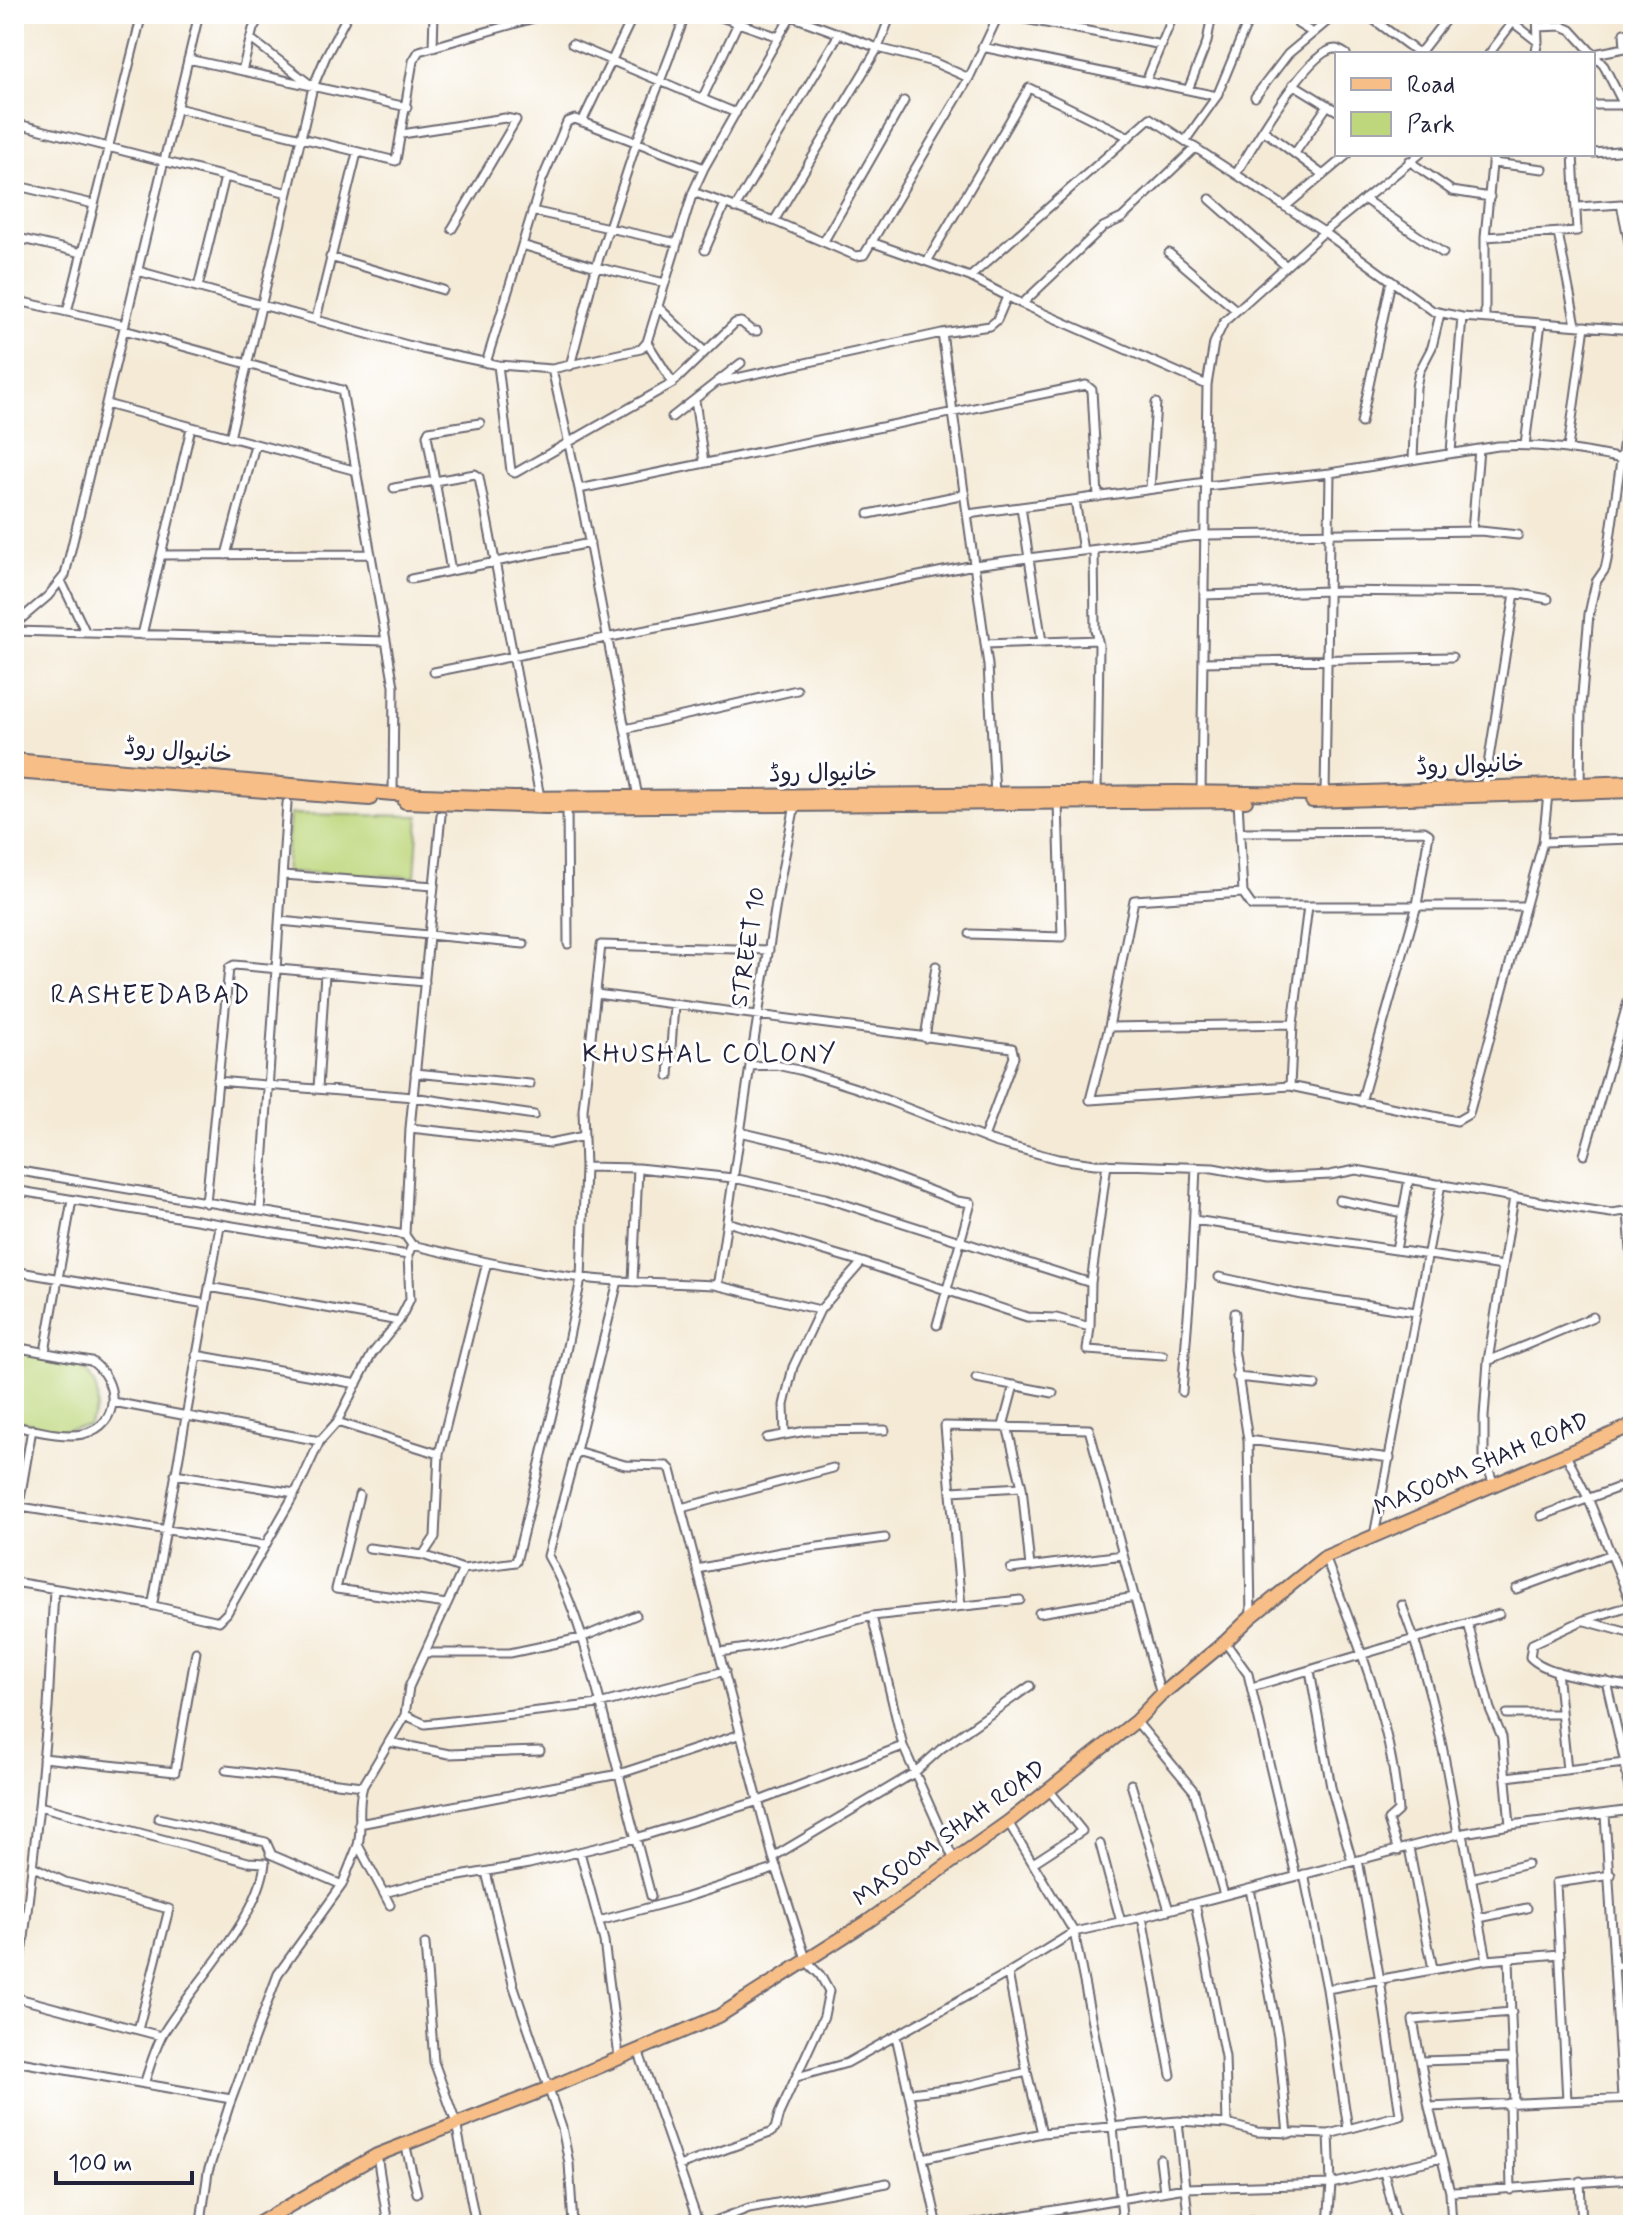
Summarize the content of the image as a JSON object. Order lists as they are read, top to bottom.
{
  "streets": {
    "main road": ["خانیوال روڈ", "MASOOM SHAH ROAD"],
    "street": ["STREET 10"]
  },
  "crossings": [
    ["خانیوال روڈ", "STREET 10"]
  ],
  "districts": ["RASHEEDABAD", "KHUSHAL COLONY"],
  "legend": ["Road", "Park"],
  "scale_bar": "100 m"
}
